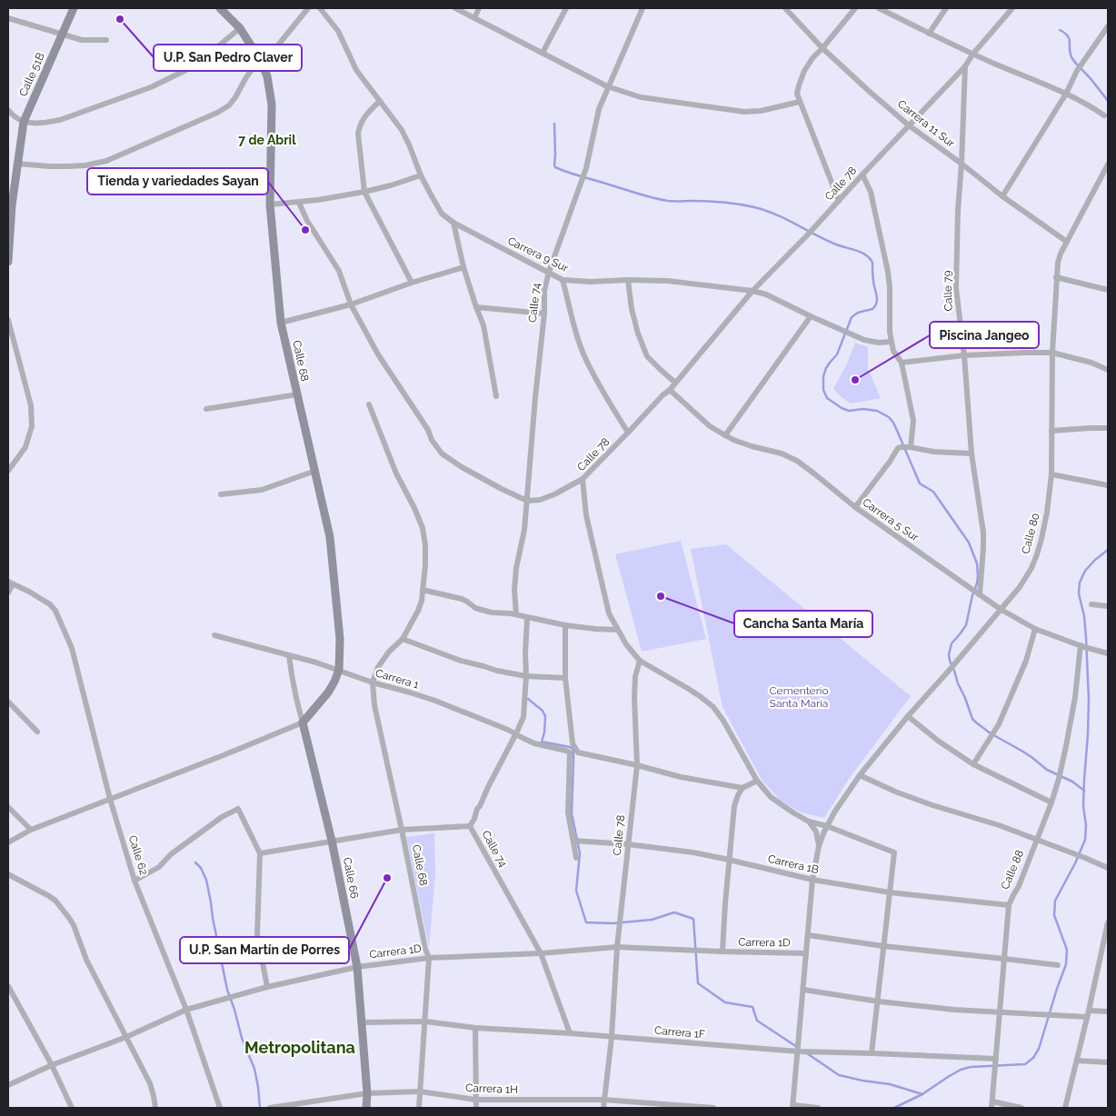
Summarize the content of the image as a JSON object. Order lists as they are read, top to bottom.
{
  "streets": {
    "street": [
      "Calle 51B",
      "Carrera 11 Sur",
      "Calle 78",
      "Carrera 9 Sur",
      "Calle 79",
      "Calle 74",
      "Calle 68",
      "Carrera 5 Sur",
      "Calle 80",
      "Carrera 1",
      "Calle 62",
      "Carrera 1B",
      "Calle 88",
      "Calle 66",
      "Carrera 1D",
      "Carrera 1F",
      "Carrera 1H"
    ]
  },
  "crossings": [
    ["Carrera 11 Sur", "Calle 78"],
    ["Carrera 11 Sur", "Calle 79"],
    ["Carrera 11 Sur", "Calle 80"],
    ["Calle 78", "Carrera 9 Sur"],
    ["Calle 78", "Calle 79"],
    ["Calle 78", "Carrera 5 Sur"],
    ["Calle 78", "Carrera 1B"],
    ["Calle 78", "Carrera 1D"],
    ["Calle 78", "Carrera 1F"],
    ["Calle 78", "Carrera 1H"],
    ["Carrera 9 Sur", "Calle 74"],
    ["Calle 79", "Carrera 5 Sur"],
    ["Calle 74", "Carrera 1"],
    ["Calle 74", "Carrera 1D"],
    ["Calle 74", "Carrera 1F"],
    ["Calle 68", "Carrera 1"],
    ["Calle 68", "Calle 66"],
    ["Calle 68", "Carrera 1D"],
    ["Calle 68", "Carrera 1F"],
    ["Calle 68", "Carrera 1H"],
    ["Carrera 5 Sur", "Calle 80"],
    ["Carrera 5 Sur", "Calle 88"],
    ["Calle 80", "Carrera 1B"],
    ["Calle 80", "Carrera 1D"],
    ["Calle 80", "Carrera 1F"],
    ["Carrera 1", "Carrera 1B"],
    ["Carrera 1", "Calle 66"],
    ["Calle 62", "Carrera 1D"],
    ["Carrera 1B", "Calle 88"],
    ["Calle 88", "Carrera 1F"],
    ["Calle 66", "Carrera 1D"],
    ["Calle 66", "Carrera 1F"],
    ["Calle 66", "Carrera 1H"]
  ],
  "districts": ["7 de Abril", "Metropolitana"],
  "parks": ["Cementerio Santa Maria"],
  "places": [
    "U.P. San Pedro Claver",
    "Tienda y variedades Sayan",
    "Piscina Jangeo",
    "Cancha Santa María",
    "U.P. San Martín de Porres"
  ]
}
